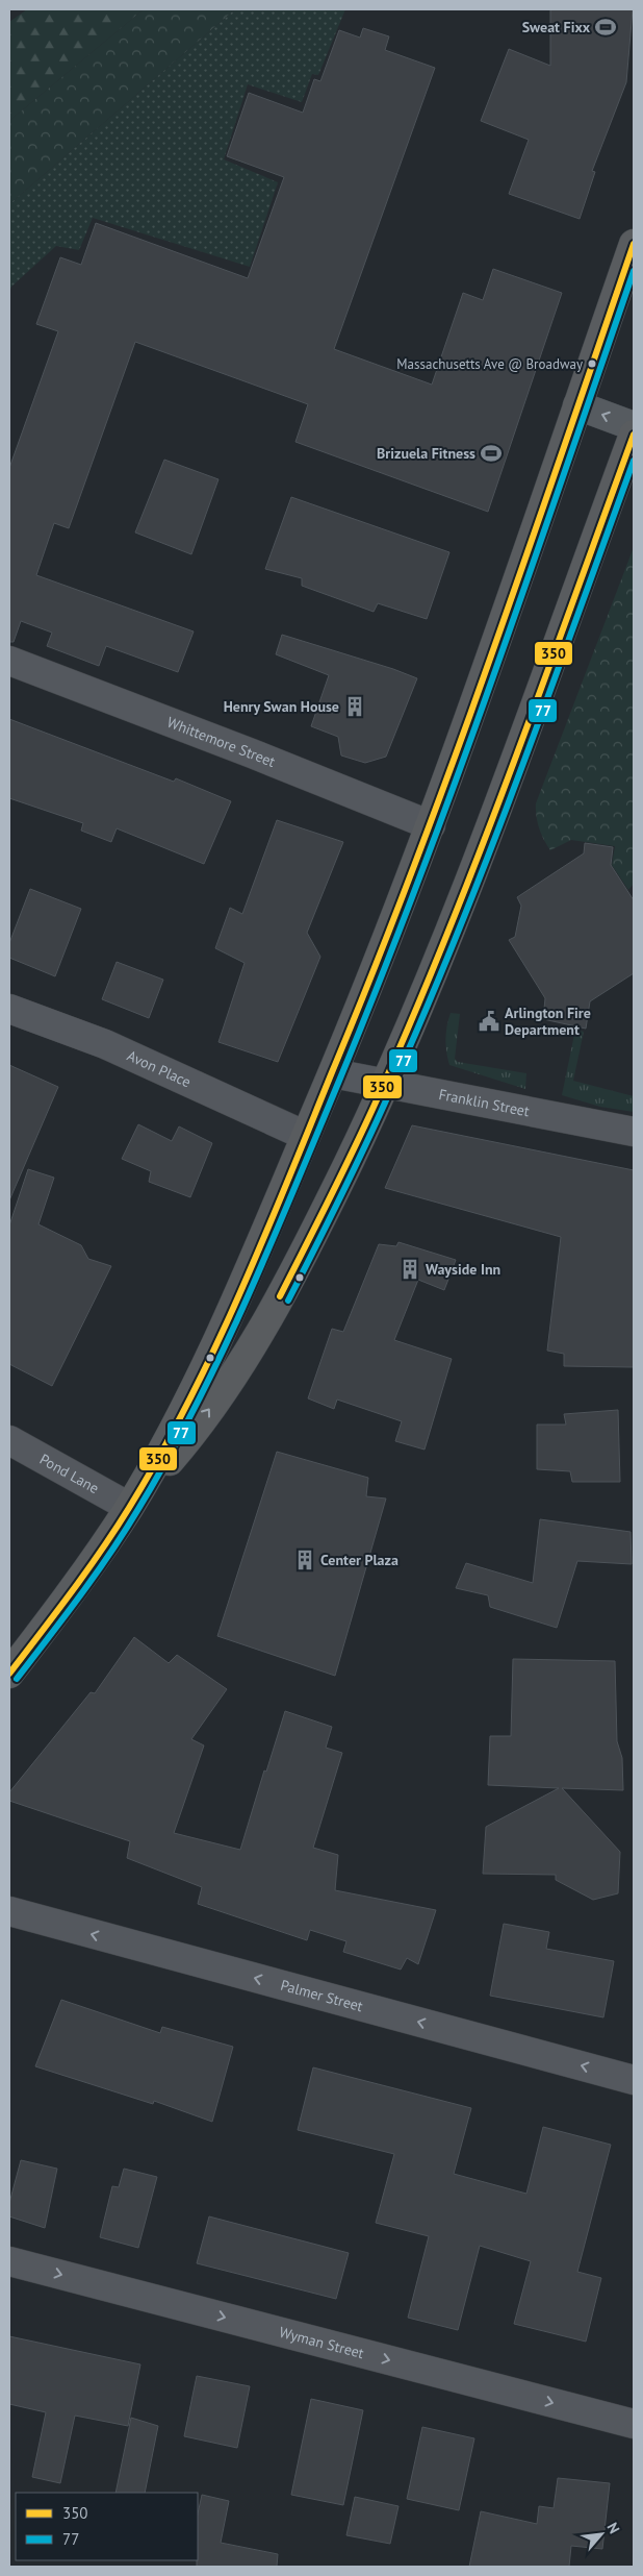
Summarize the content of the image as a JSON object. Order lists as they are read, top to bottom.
{
  "streets": {
    "street": [
      "Whittemore Street",
      "Avon Place",
      "Franklin Street",
      "Pond Lane",
      "Palmer Street",
      "Wyman Street"
    ]
  },
  "one_way": ["Palmer Street", "Wyman Street"],
  "places": {
    "sports": ["Sweat Fixx", "Brizuela Fitness"],
    "other": ["Massachusetts Ave @ Broadway"],
    "building": ["Henry Swan House", "Wayside Inn", "Center Plaza"],
    "public building": ["Arlington Fire Department"]
  },
  "lines": ["transit line 350", "transit line 77"],
  "legend": ["350", "77"],
  "north": "top right"
}
